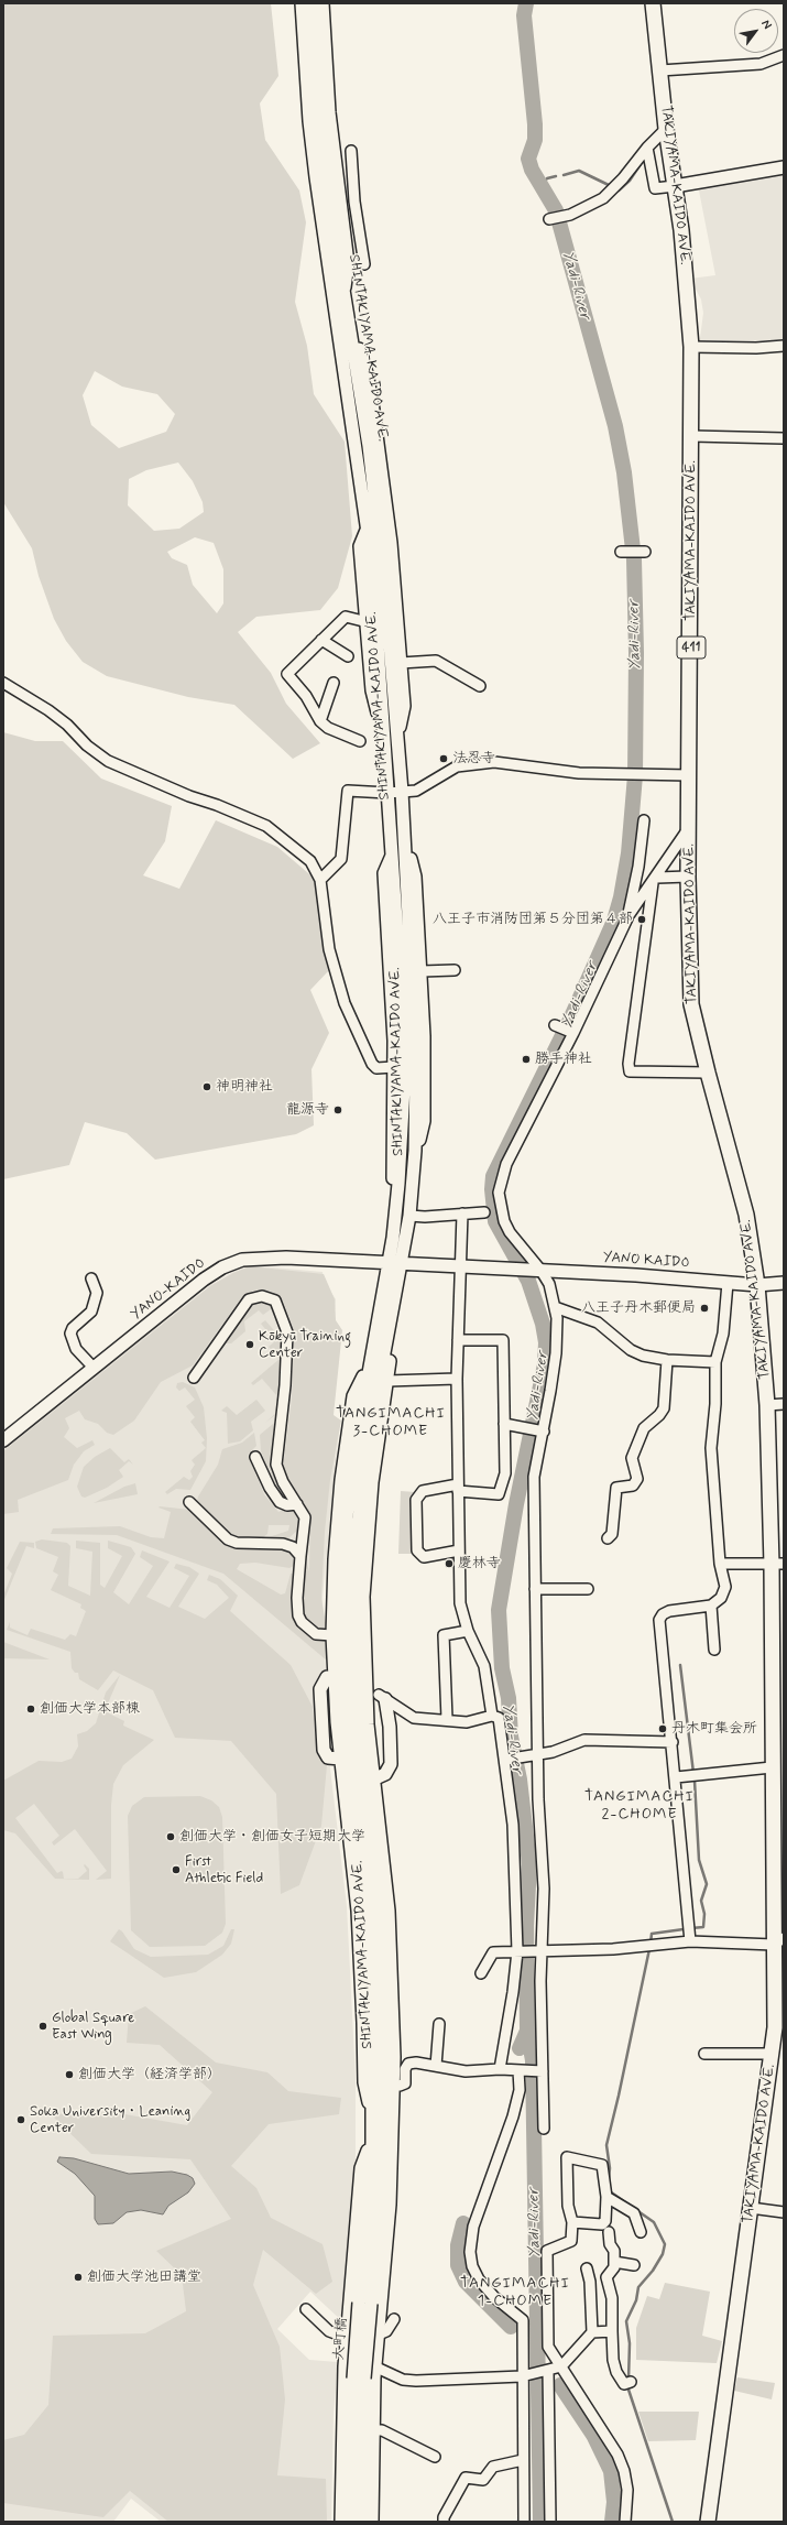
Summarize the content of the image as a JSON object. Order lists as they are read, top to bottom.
{
  "streets": {
    "highway": ["TAKIYAMA-KAIDO AVE.", "411"],
    "main road": [
      "SHINTAKIYAMA-KAIDO AVE.",
      "YANO KAIDO",
      "YANO-KAIDO",
      "大町橋"
    ]
  },
  "crossings": [
    ["TAKIYAMA-KAIDO AVE.", "YANO KAIDO"],
    ["SHINTAKIYAMA-KAIDO AVE.", "YANO-KAIDO"],
    ["SHINTAKIYAMA-KAIDO AVE.", "大町橋"]
  ],
  "districts": ["TANGIMACHI 3-CHOME", "TANGIMACHI 2-CHOME", "TANGIMACHI 1-CHOME"],
  "water": ["Yadi-River"],
  "places": [
    "法忍寺",
    "八王子市消防団第５分団第４部",
    "勝手神社",
    "神明神社",
    "龍源寺",
    "八王子丹木郵便局",
    "Kōkyū Training Center",
    "慶林寺",
    "創価大学本部棟",
    "丹木町集会所",
    "創価大学・創価女子短期大学",
    "First Athletic Field",
    "Global Square East Wing",
    "創価大学（経済学部）",
    "Soka University・Leaning Center",
    "創価大学池田講堂"
  ],
  "north": "top right"
}
